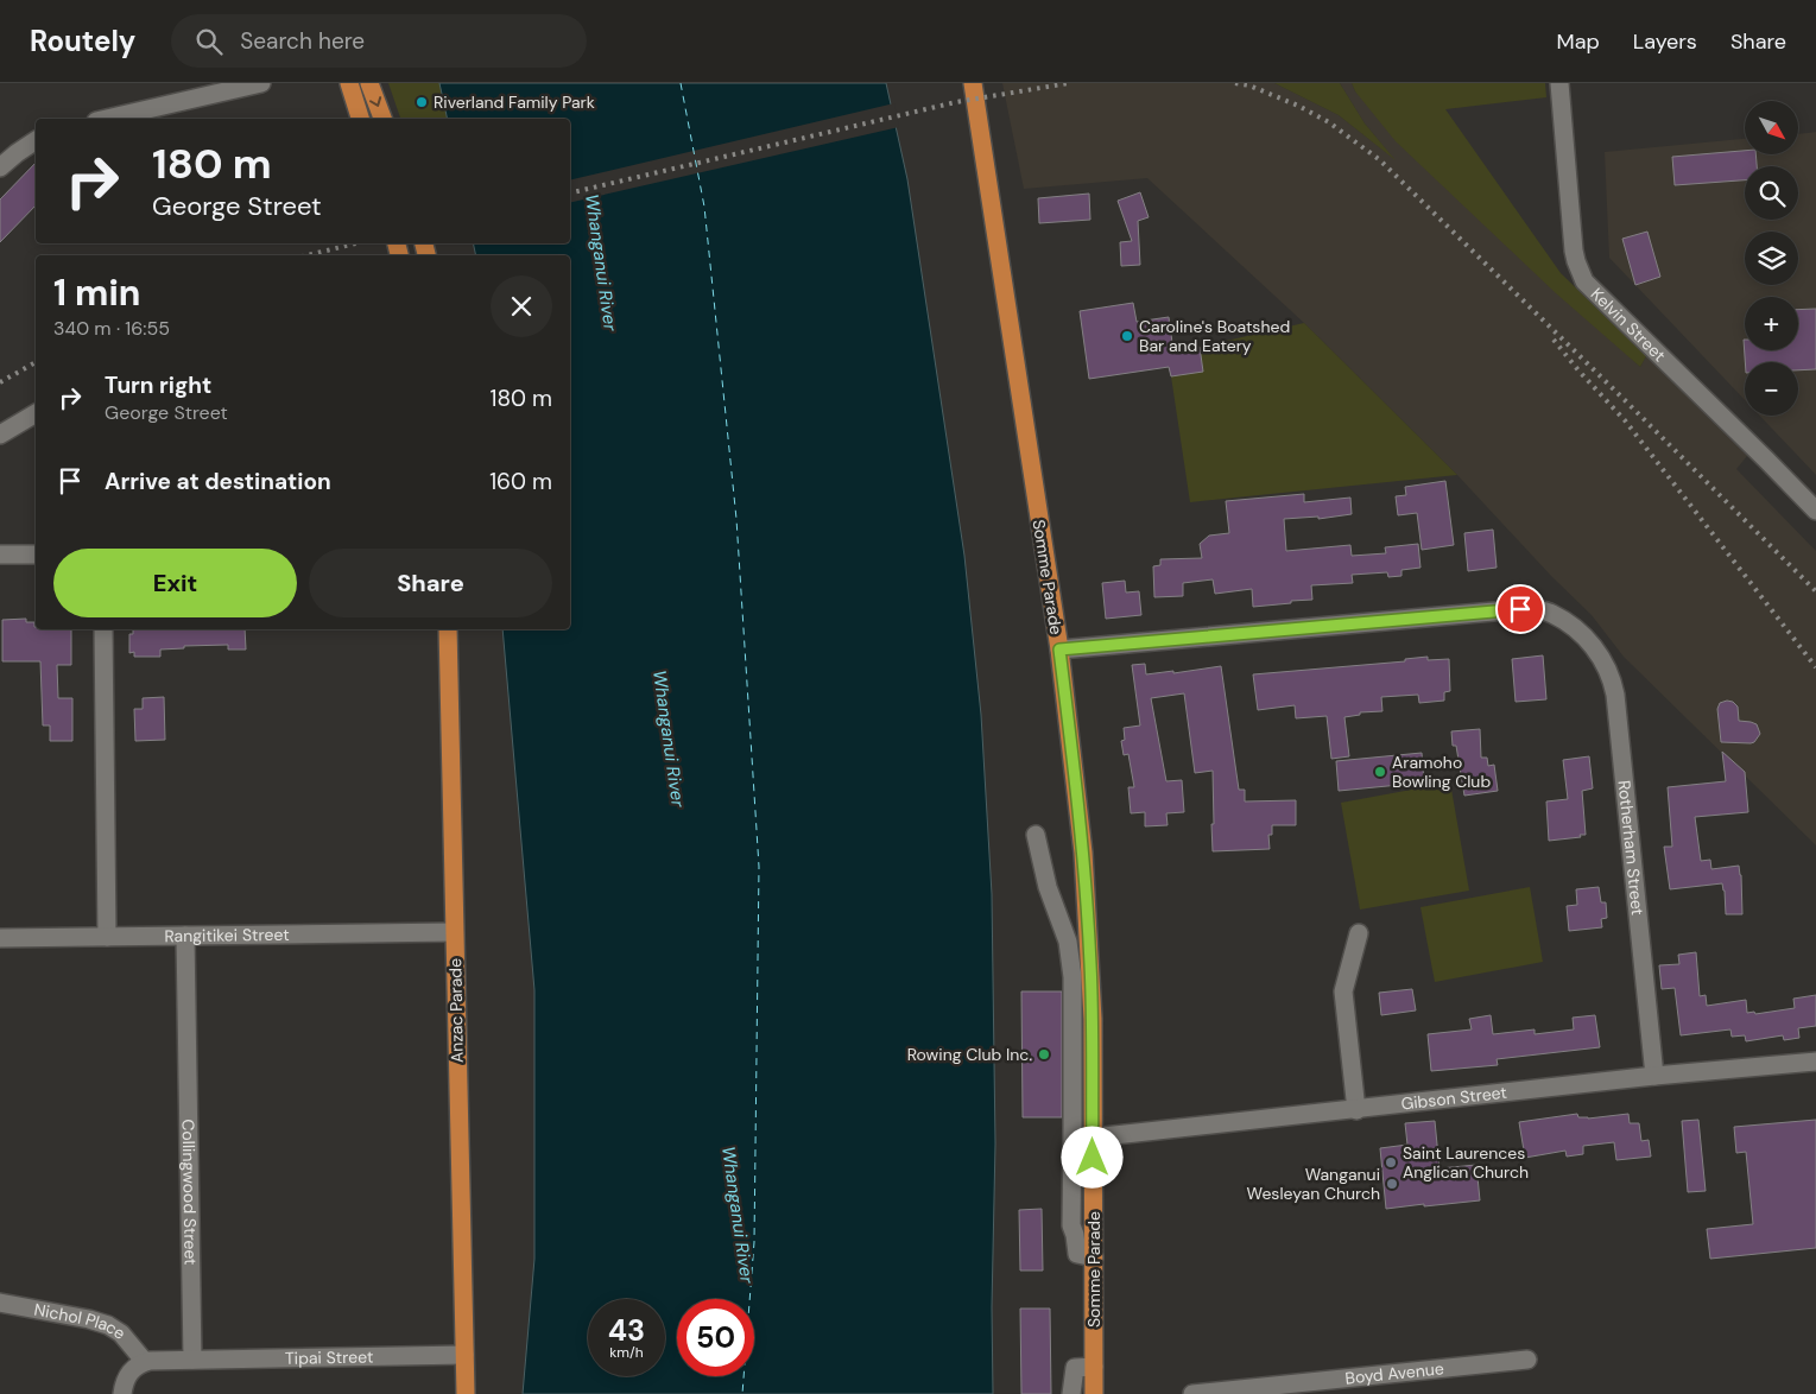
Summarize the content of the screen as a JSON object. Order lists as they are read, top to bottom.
{
  "streets": {
    "main road": ["Somme Parade", "Anzac Parade"],
    "street": [
      "Kelvin Street",
      "Rotherham Street",
      "Rangitikei Street",
      "Gibson Street",
      "Collingwood Street",
      "Nichol Place",
      "Tipai Street",
      "Boyd Avenue"
    ]
  },
  "crossings": [
    ["Somme Parade", "Rotherham Street"],
    ["Somme Parade", "Gibson Street"],
    ["Rotherham Street", "Gibson Street"],
    ["Rangitikei Street", "Anzac Parade"],
    ["Rangitikei Street", "Collingwood Street"],
    ["Anzac Parade", "Tipai Street"],
    ["Collingwood Street", "Tipai Street"]
  ],
  "water": ["Whanganui River"],
  "places": [
    "Riverland Family Park",
    "Caroline's Boatshed Bar and Eatery",
    "Aramoho Bowling Club",
    "Rowing Club Inc.",
    "Saint Laurences Anglican Church",
    "Wanganui Wesleyan Church"
  ],
  "north": "bottom right",
  "page": {
    "header": "Routely",
    "search": "Search here",
    "nav": ["Map", "Layers", "Share"],
    "map_buttons": ["+", "−"],
    "turn": ["180 m", "George Street"],
    "heading": ["1 min", "340 m · 16:55"],
    "list": [
      {
        "name": "Turn right",
        "note": "George Street",
        "value": "180 m"
      },
      {
        "name": "Arrive at destination",
        "value": "160 m"
      }
    ],
    "buttons": ["Exit", "Share"],
    "speed": "43 km/h",
    "limit": "50"
  }
}
